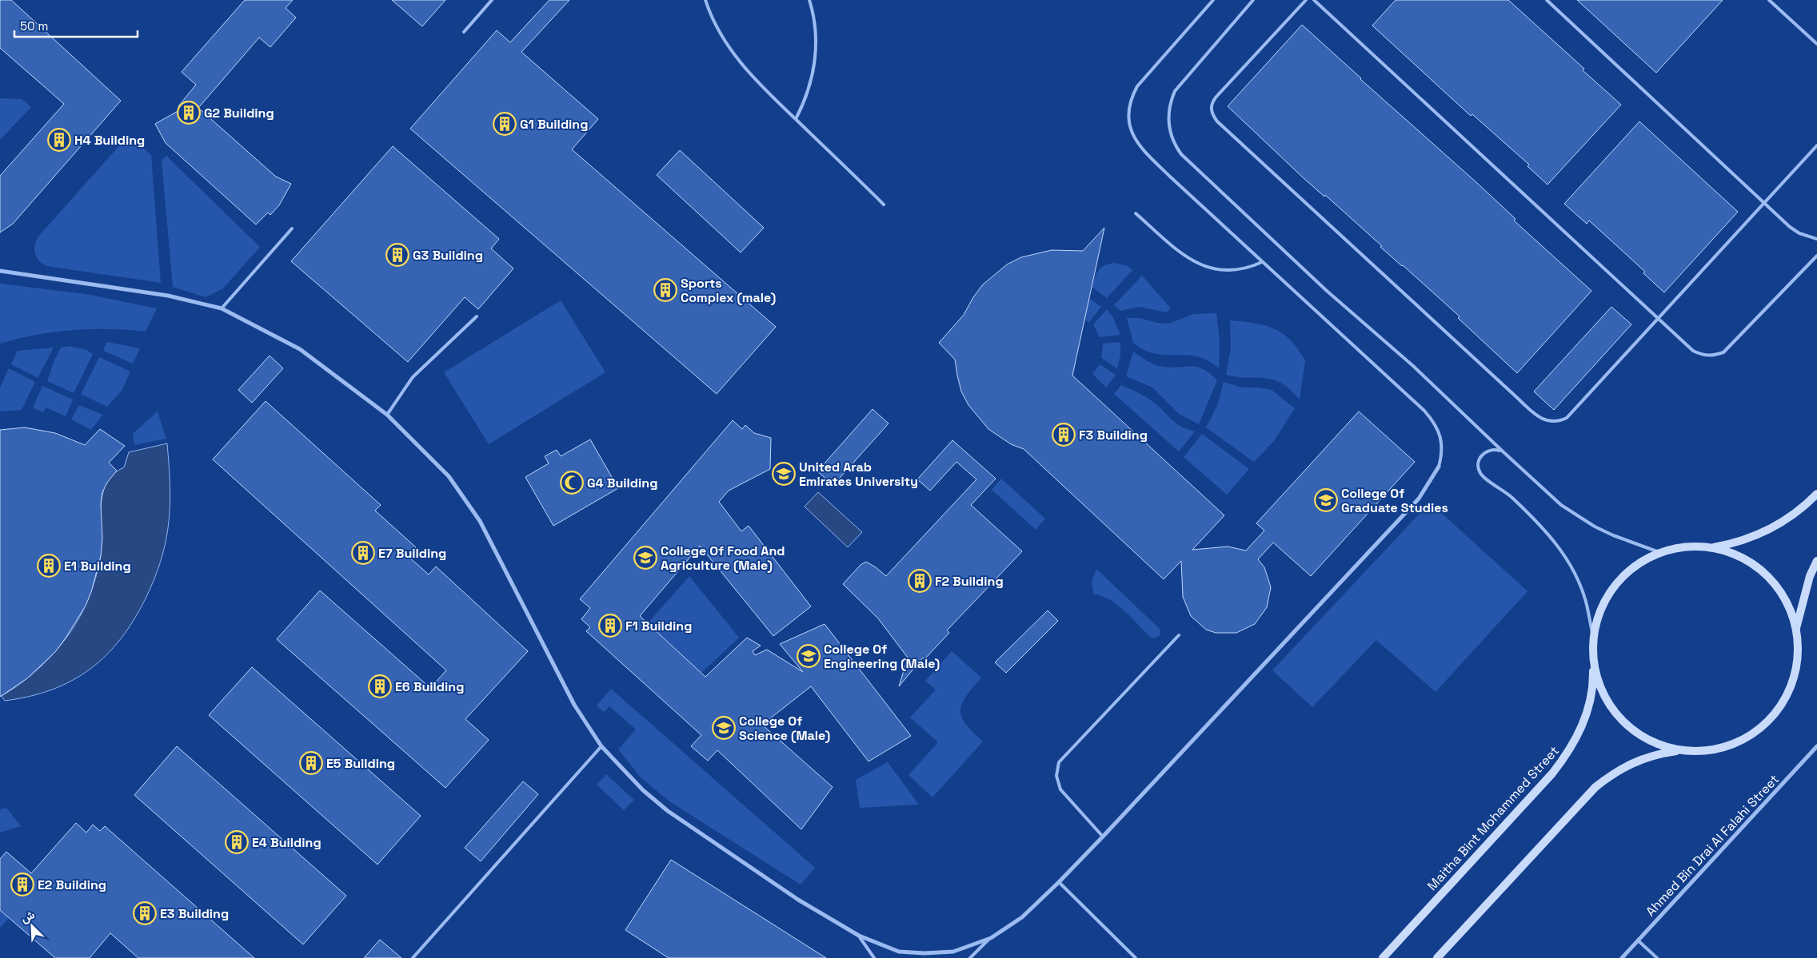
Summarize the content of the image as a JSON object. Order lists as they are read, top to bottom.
{
  "streets": {
    "main road": ["Maitha Bint Mohammed Street"],
    "street": ["Ahmed Bin Drai Al Falahi Street"]
  },
  "places": {
    "building": [
      "G2 Building",
      "G1 Building",
      "H4 Building",
      "G3 Building",
      "Sports Complex (male)",
      "F3 Building",
      "E7 Building",
      "E1 Building",
      "F2 Building",
      "F1 Building",
      "E6 Building",
      "E5 Building",
      "E4 Building",
      "E2 Building",
      "E3 Building"
    ],
    "school or university": [
      "United Arab Emirates University",
      "College Of Graduate Studies",
      "College Of Food And Agriculture (Male)",
      "College Of Engineering (Male)",
      "College Of Science (Male)"
    ],
    "mosque": ["G4 Building"]
  },
  "scale_bar": "50 m",
  "north": "top left"
}
